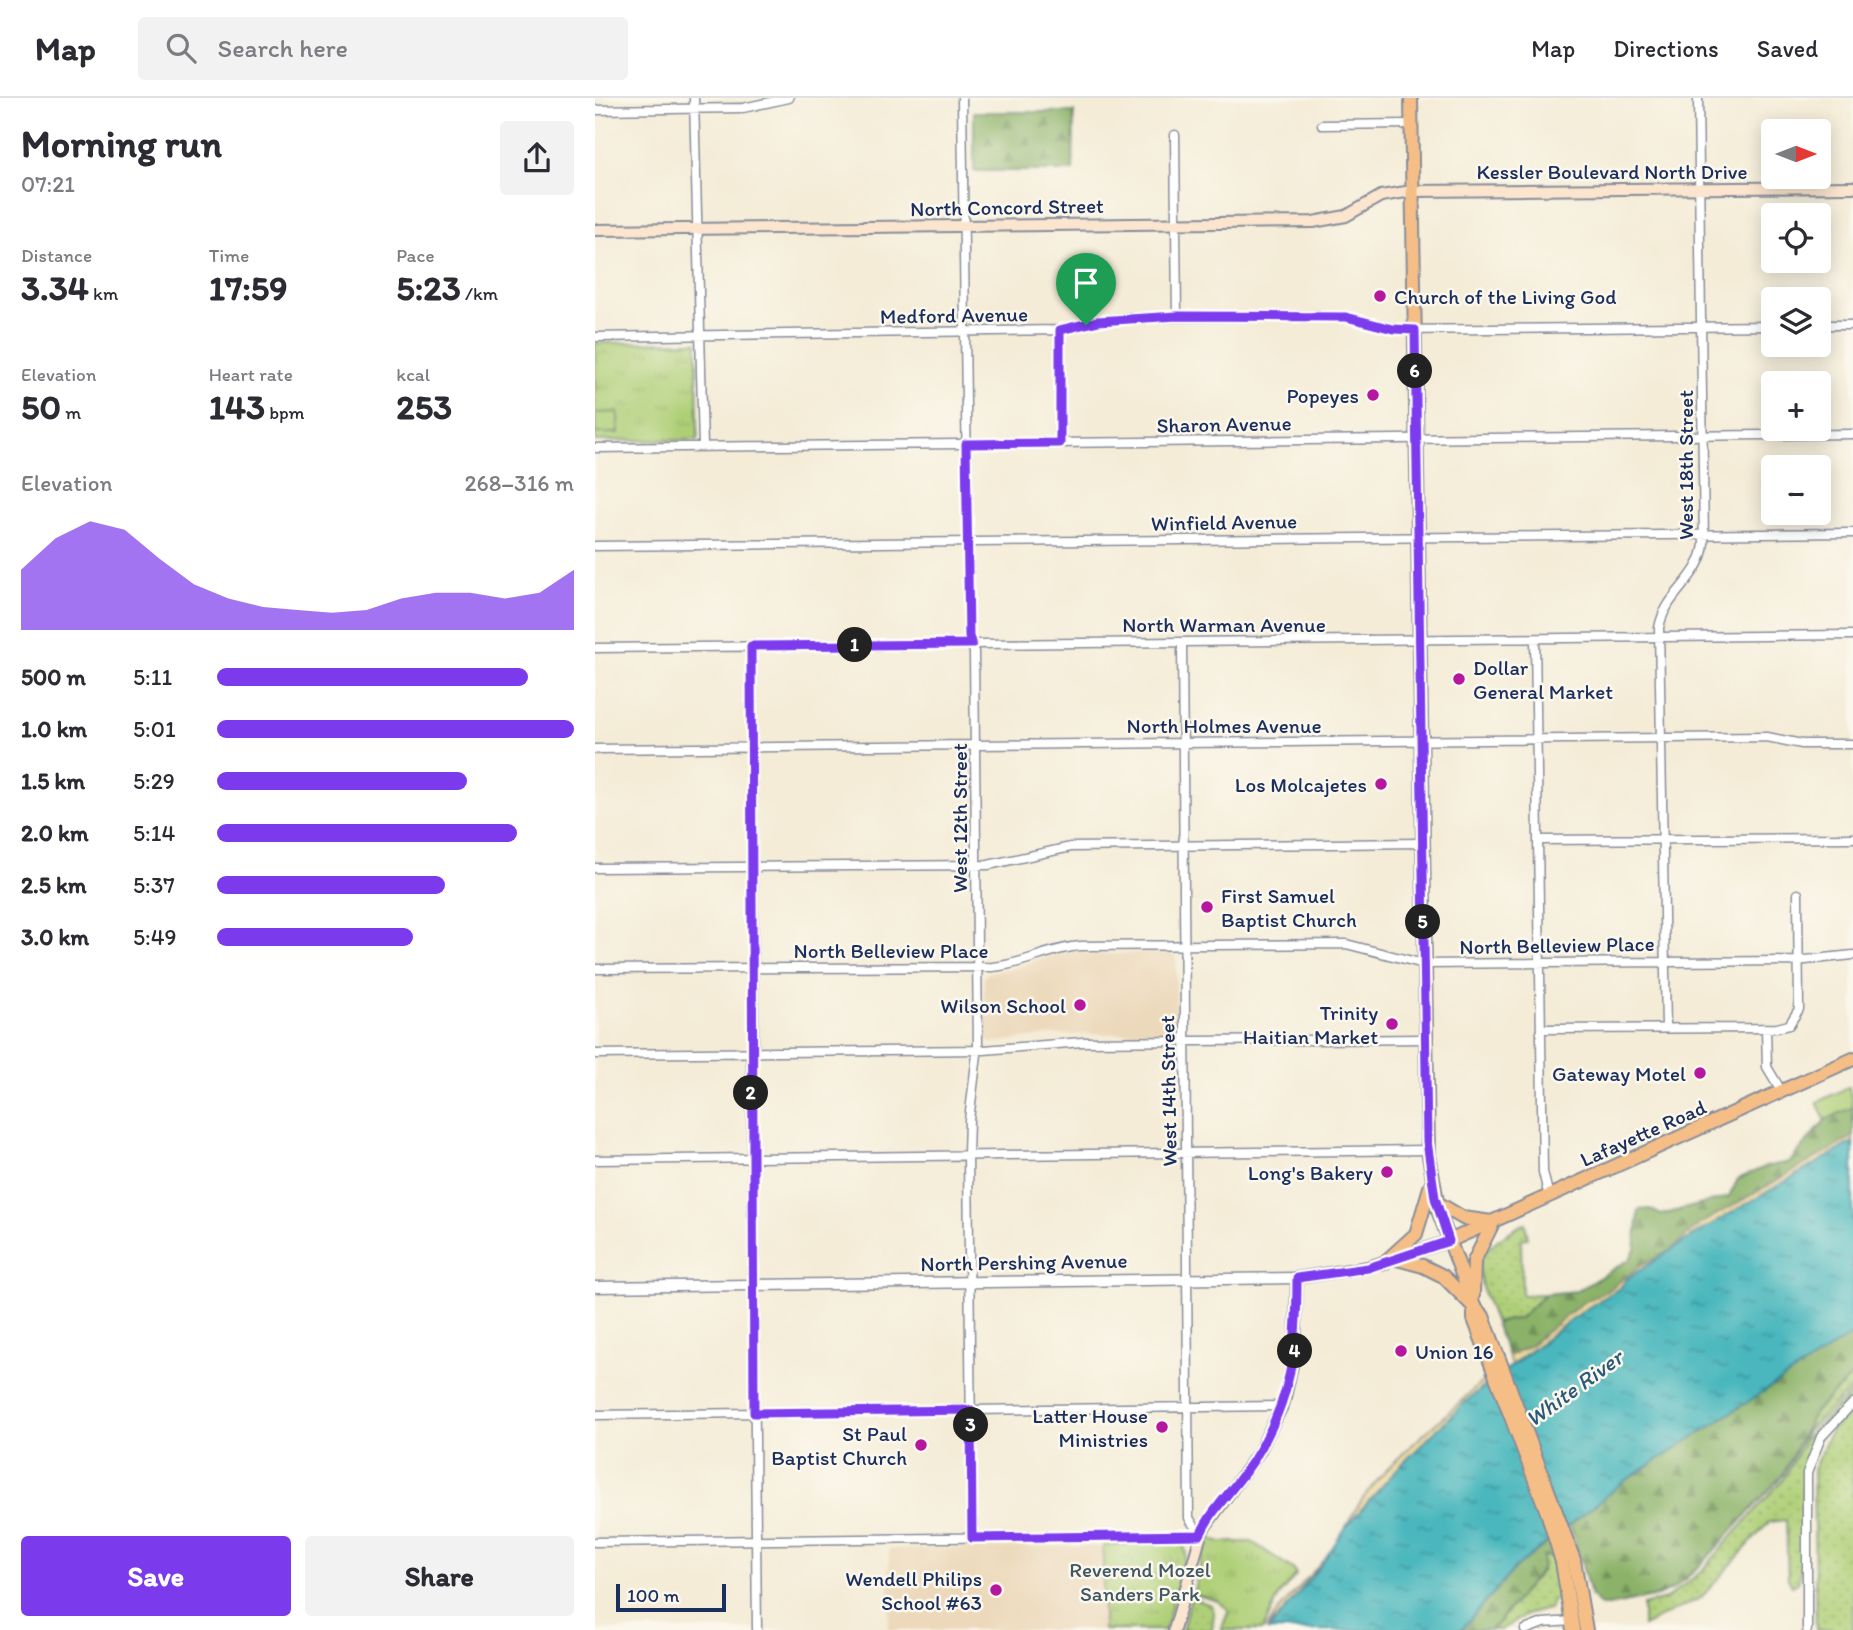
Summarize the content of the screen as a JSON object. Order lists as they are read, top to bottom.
{
  "streets": {
    "main road": [
      "Kessler Boulevard North Drive",
      "North Concord Street",
      "Lafayette Road",
      "North Pershing Avenue"
    ],
    "street": [
      "Medford Avenue",
      "Sharon Avenue",
      "West 18th Street",
      "Winfield Avenue",
      "North Warman Avenue",
      "North Holmes Avenue",
      "West 12th Street",
      "North Belleview Place",
      "West 14th Street"
    ]
  },
  "crossings": [
    ["Kessler Boulevard North Drive", "North Concord Street"],
    ["Kessler Boulevard North Drive", "West 18th Street"],
    ["North Concord Street", "West 12th Street"],
    ["Medford Avenue", "West 18th Street"],
    ["Medford Avenue", "West 12th Street"],
    ["Sharon Avenue", "West 18th Street"],
    ["Sharon Avenue", "West 12th Street"],
    ["West 18th Street", "Winfield Avenue"],
    ["West 18th Street", "North Warman Avenue"],
    ["West 18th Street", "North Holmes Avenue"],
    ["West 18th Street", "North Belleview Place"],
    ["Winfield Avenue", "West 12th Street"],
    ["North Warman Avenue", "West 12th Street"],
    ["North Warman Avenue", "West 14th Street"],
    ["North Holmes Avenue", "West 12th Street"],
    ["North Holmes Avenue", "West 14th Street"],
    ["West 12th Street", "North Belleview Place"],
    ["West 12th Street", "North Pershing Avenue"],
    ["North Belleview Place", "West 14th Street"],
    ["West 14th Street", "North Pershing Avenue"],
    ["Lafayette Road", "North Pershing Avenue"]
  ],
  "water": ["White River"],
  "parks": ["Reverend Mozel Sanders Park"],
  "places": [
    "Church of the Living God",
    "Popeyes",
    "Dollar General Market",
    "Los Molcajetes",
    "First Samuel Baptist Church",
    "Wilson School",
    "Trinity Haitian Market",
    "Gateway Motel",
    "Long's Bakery",
    "Union 16",
    "Latter House Ministries",
    "St Paul Baptist Church",
    "Wendell Philips School #63"
  ],
  "scale_bar": "100 m",
  "north": "right",
  "page": {
    "header": "Map",
    "search": "Search here",
    "nav": ["Map", "Directions", "Saved"],
    "heading": ["Morning run", "07:21"],
    "map_buttons": ["+", "−"],
    "stats": [
      ["Distance", "3.34 km"],
      ["Time", "17:59"],
      ["Pace", "5:23 /km"],
      ["Elevation", "50 m"],
      ["Heart rate", "143 bpm"],
      ["kcal", "253"]
    ],
    "pins": [
      "6",
      "1",
      "5",
      "2",
      "4",
      "3"
    ],
    "chart": ["Elevation", "268–316 m"],
    "list": [
      {
        "name": "500 m",
        "note": "5:11"
      },
      {
        "name": "1.0 km",
        "note": "5:01"
      },
      {
        "name": "1.5 km",
        "note": "5:29"
      },
      {
        "name": "2.0 km",
        "note": "5:14"
      },
      {
        "name": "2.5 km",
        "note": "5:37"
      },
      {
        "name": "3.0 km",
        "note": "5:49"
      }
    ],
    "buttons": ["Save", "Share"],
    "scale": "100 m"
  }
}
